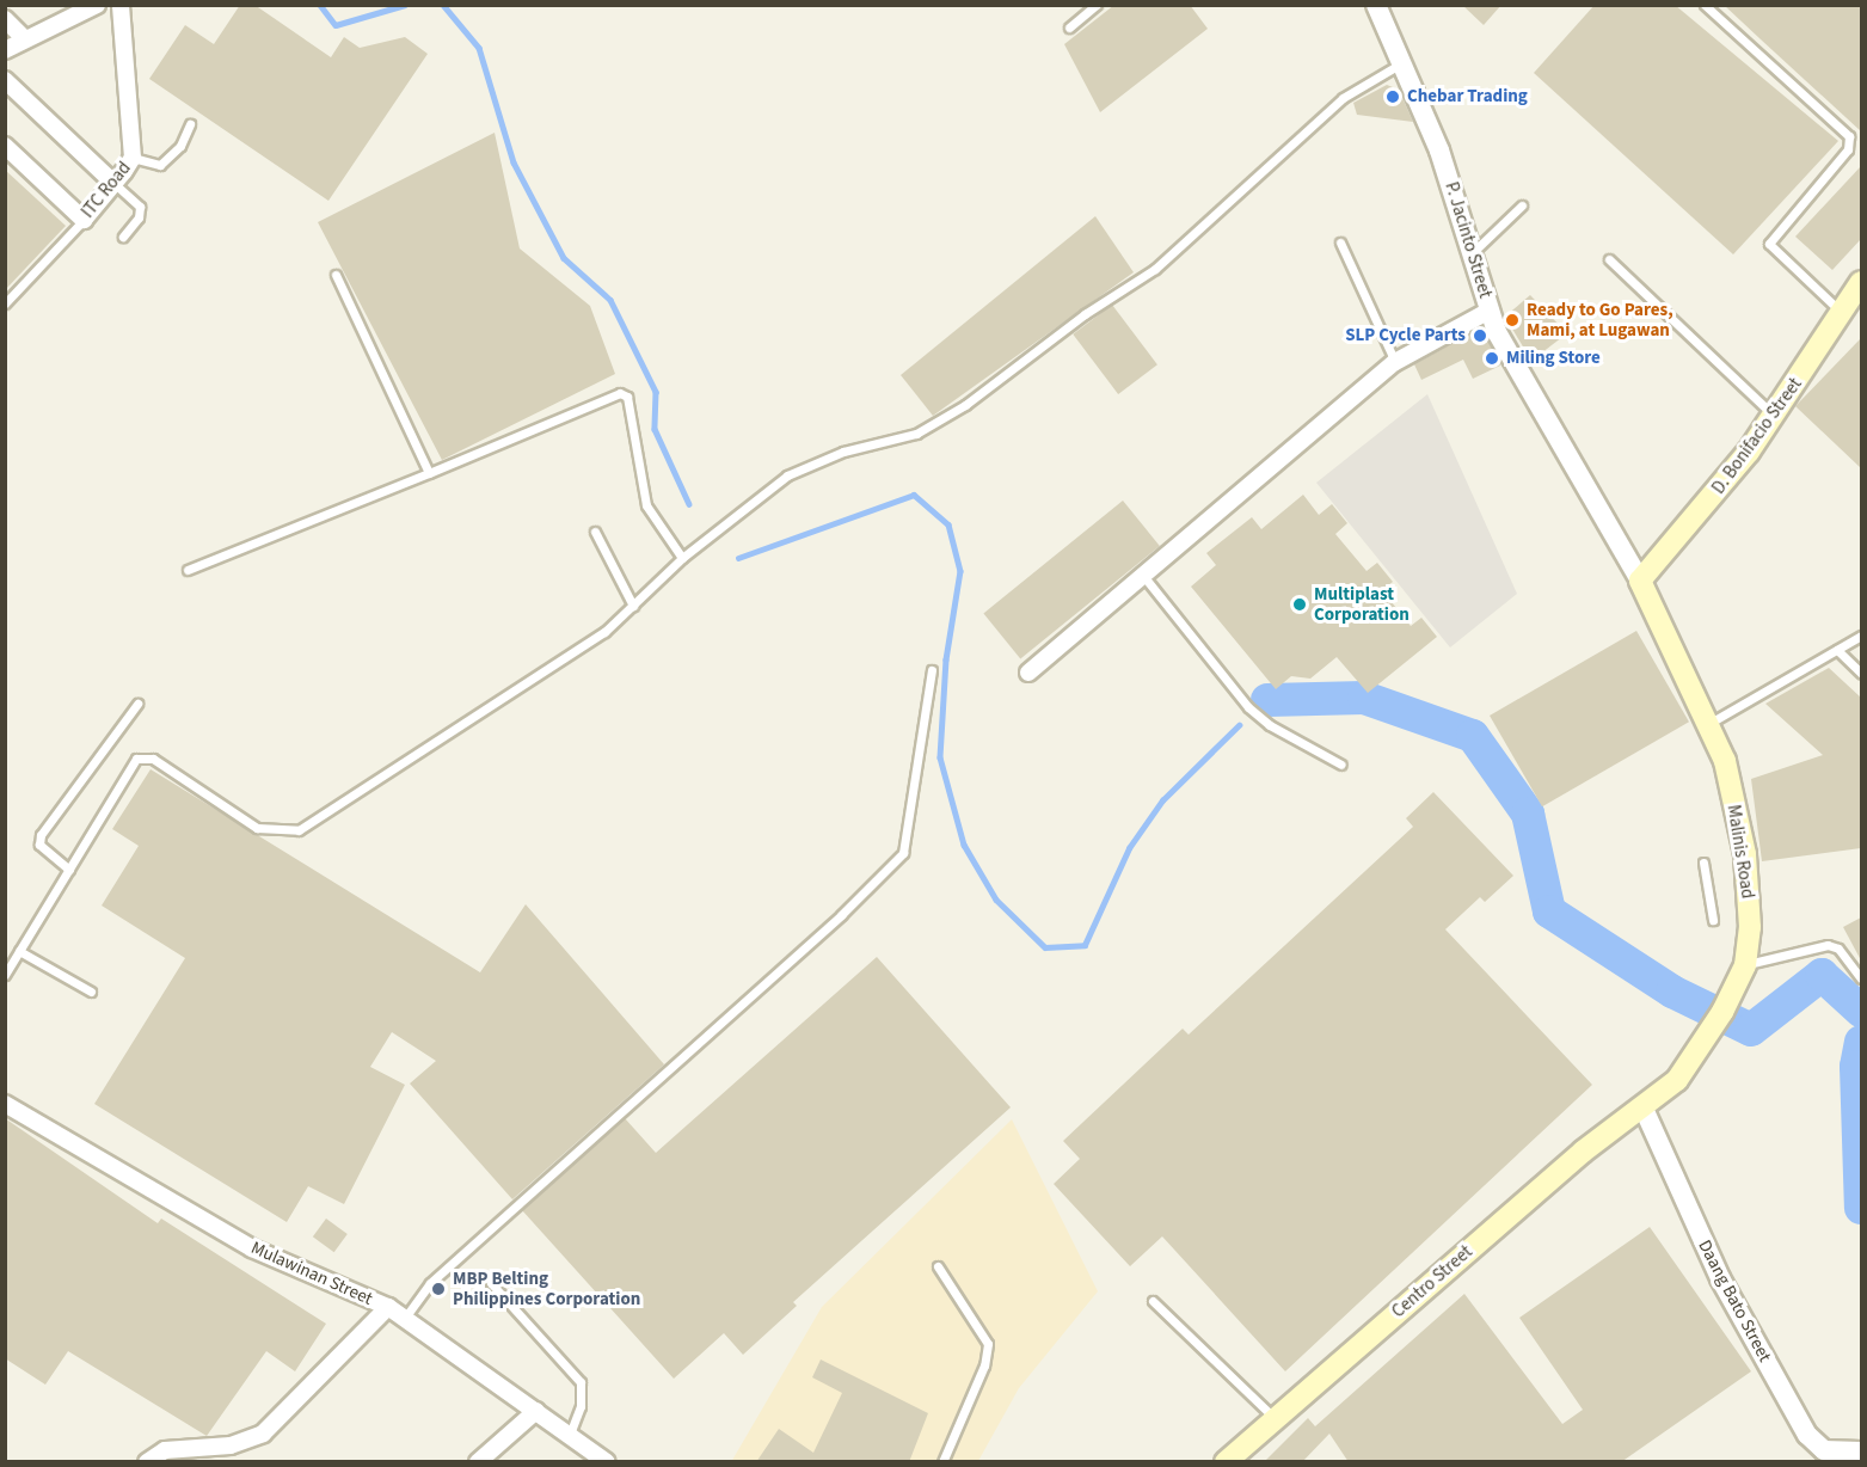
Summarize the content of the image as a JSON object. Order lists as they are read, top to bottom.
{
  "streets": {
    "main road": ["D. Bonifacio Street", "Malinis Road", "Centro Street"],
    "street": [
      "ITC Road",
      "P. Jacinto Street",
      "Mulawinan Street",
      "Daang Bato Street"
    ]
  },
  "crossings": [
    ["P. Jacinto Street", "D. Bonifacio Street"],
    ["P. Jacinto Street", "Malinis Road"],
    ["D. Bonifacio Street", "Malinis Road"],
    ["Malinis Road", "Centro Street"],
    ["Malinis Road", "Daang Bato Street"],
    ["Centro Street", "Daang Bato Street"]
  ],
  "places": [
    "Chebar Trading",
    "Ready to Go Pares, Mami, at Lugawan",
    "SLP Cycle Parts",
    "Miling Store",
    "Multiplast Corporation",
    "MBP Belting Philippines Corporation"
  ]
}
